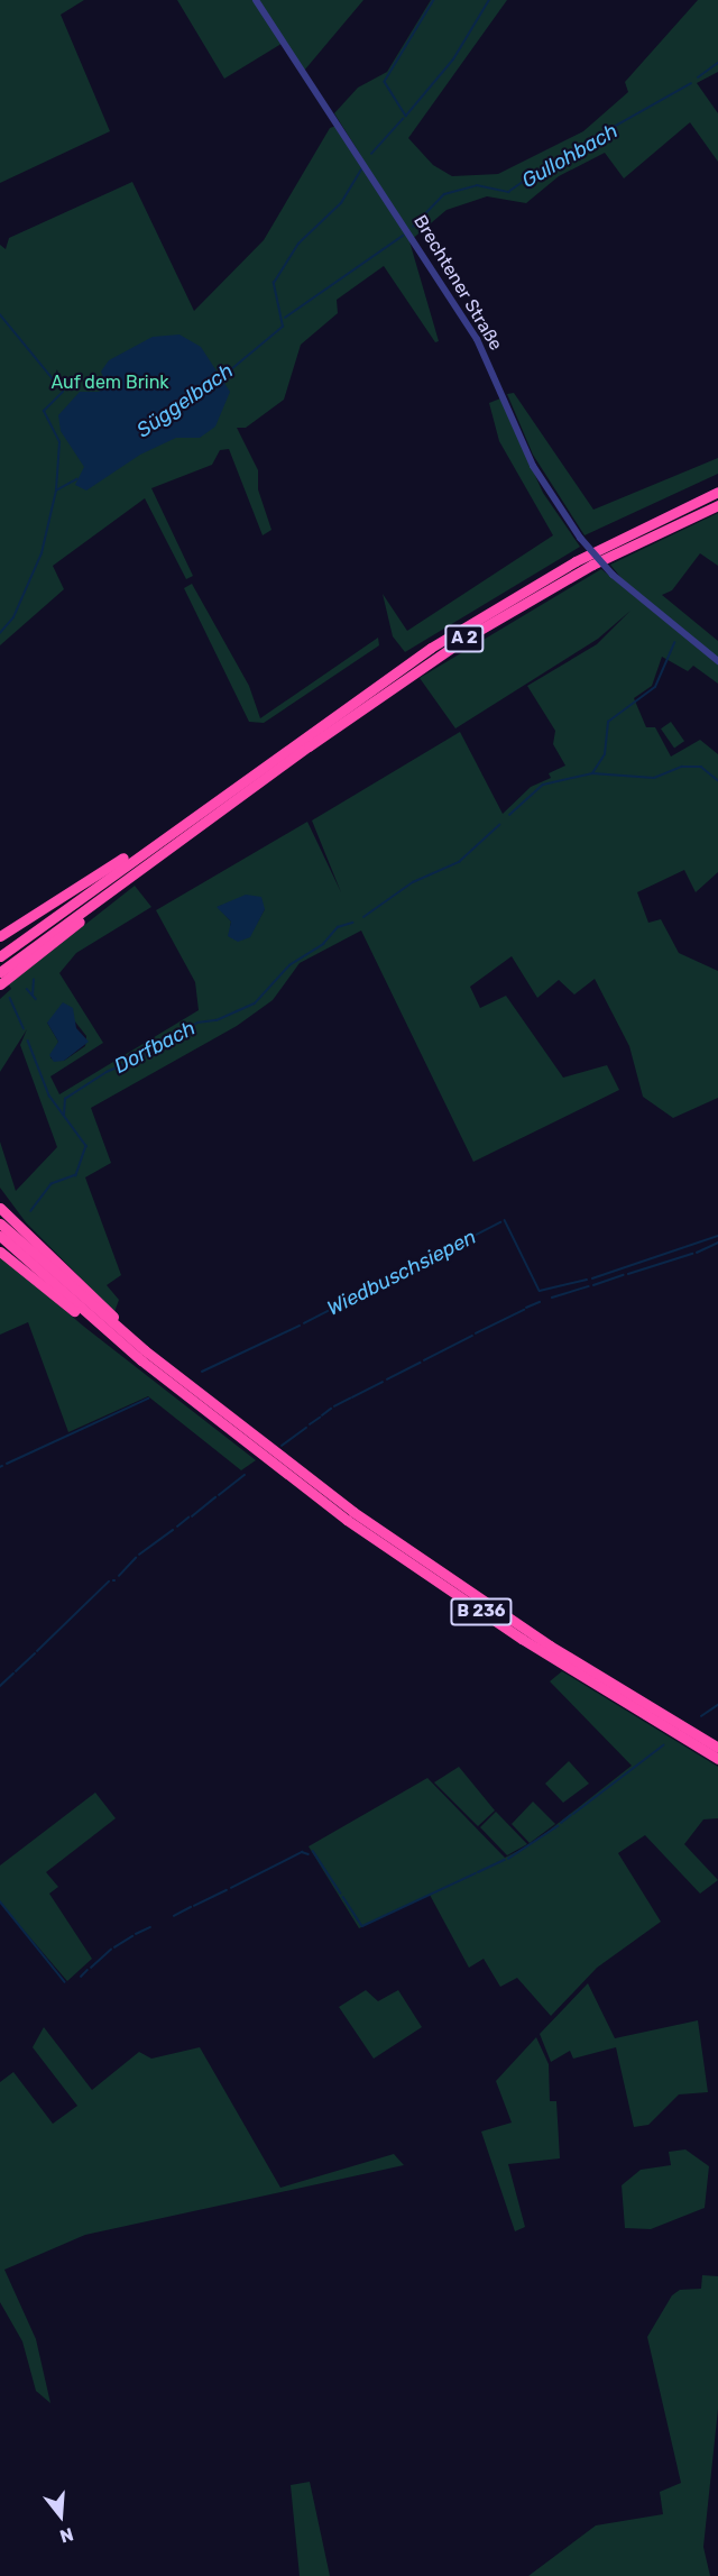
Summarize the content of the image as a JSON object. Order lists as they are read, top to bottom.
{
  "streets": {
    "highway": ["A 2", "B 236"],
    "street": ["Brechtener Straße"]
  },
  "water": [
    "Gullohbach",
    "Süggelbach",
    "Dorfbach",
    "Wiedbuschsiepen"
  ],
  "parks": ["Auf dem Brink"],
  "north": "bottom"
}
